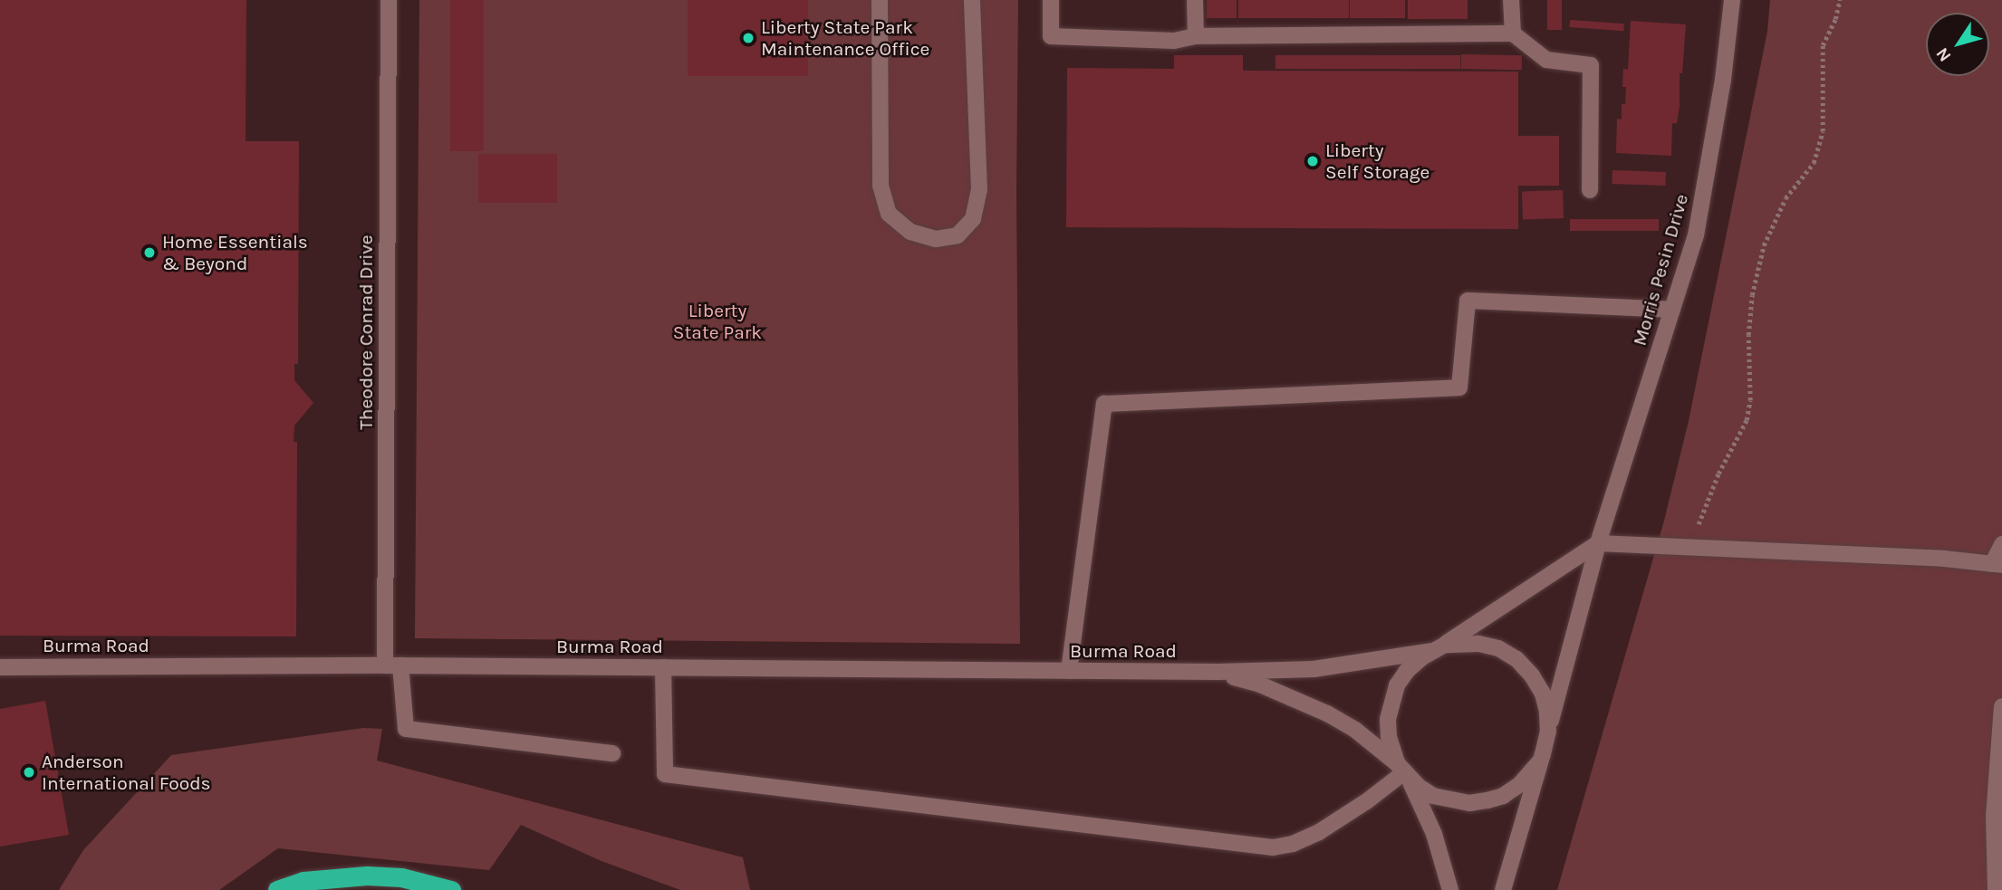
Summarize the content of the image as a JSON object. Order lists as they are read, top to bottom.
{
  "streets": {
    "street": ["Morris Pesin Drive", "Theodore Conrad Drive", "Burma Road"]
  },
  "crossings": [
    ["Morris Pesin Drive", "Burma Road"],
    ["Theodore Conrad Drive", "Burma Road"]
  ],
  "parks": ["Liberty State Park"],
  "places": [
    "Liberty State Park Maintenance Office",
    "Liberty Self Storage",
    "Home Essentials & Beyond",
    "Anderson International Foods"
  ],
  "north": "bottom left"
}
